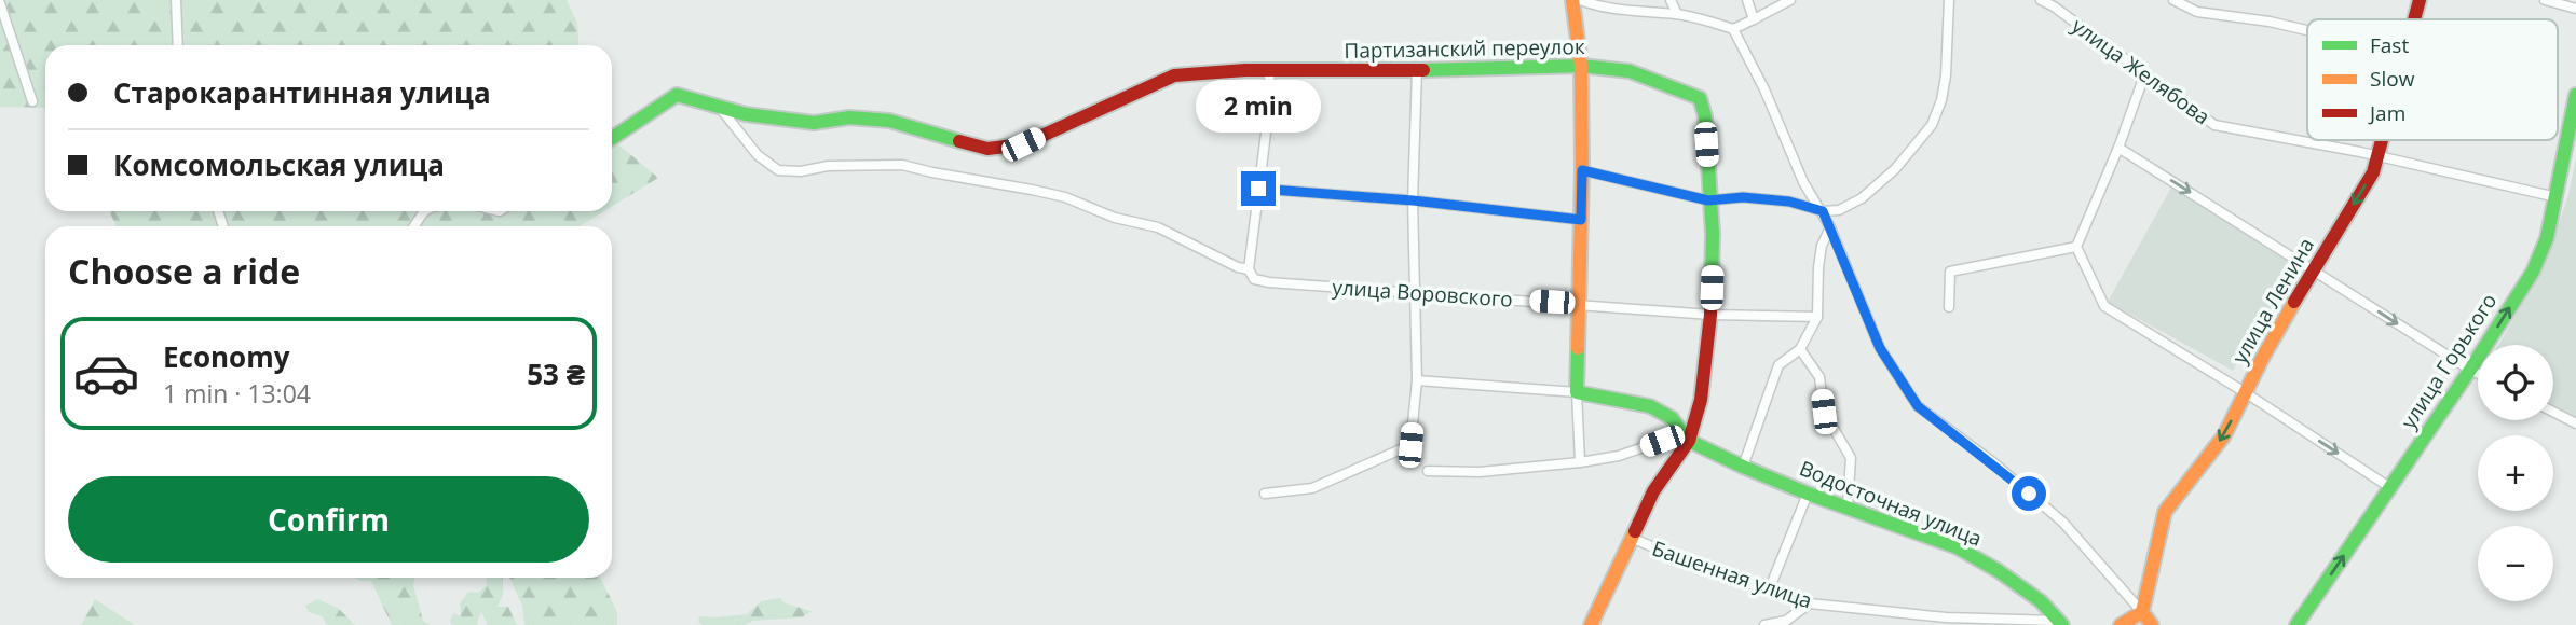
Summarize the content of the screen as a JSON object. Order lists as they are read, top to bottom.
{
  "streets": {
    "street": [
      "Партизанский переулок",
      "улица Желябова",
      "улица Воровского",
      "улица Ленина",
      "улица Горького",
      "Водосточная улица",
      "Башенная улица"
    ]
  },
  "crossings": [
    ["улица Желябова", "улица Ленина"],
    ["улица Желябова", "улица Горького"],
    ["Водосточная улица", "Башенная улица"]
  ],
  "one_way": ["улица Ленина", "улица Горького"],
  "legend": ["Fast", "Slow", "Jam"],
  "page": {
    "banner": ["Старокарантинная улица", "Комсомольская улица"],
    "bubble": "2 min",
    "heading": "Choose a ride",
    "list": [
      {
        "name": "Economy",
        "note": "1 min · 13:04",
        "value": "53 ₴"
      }
    ],
    "map_buttons": ["+", "−"],
    "buttons": "Confirm"
  }
}
